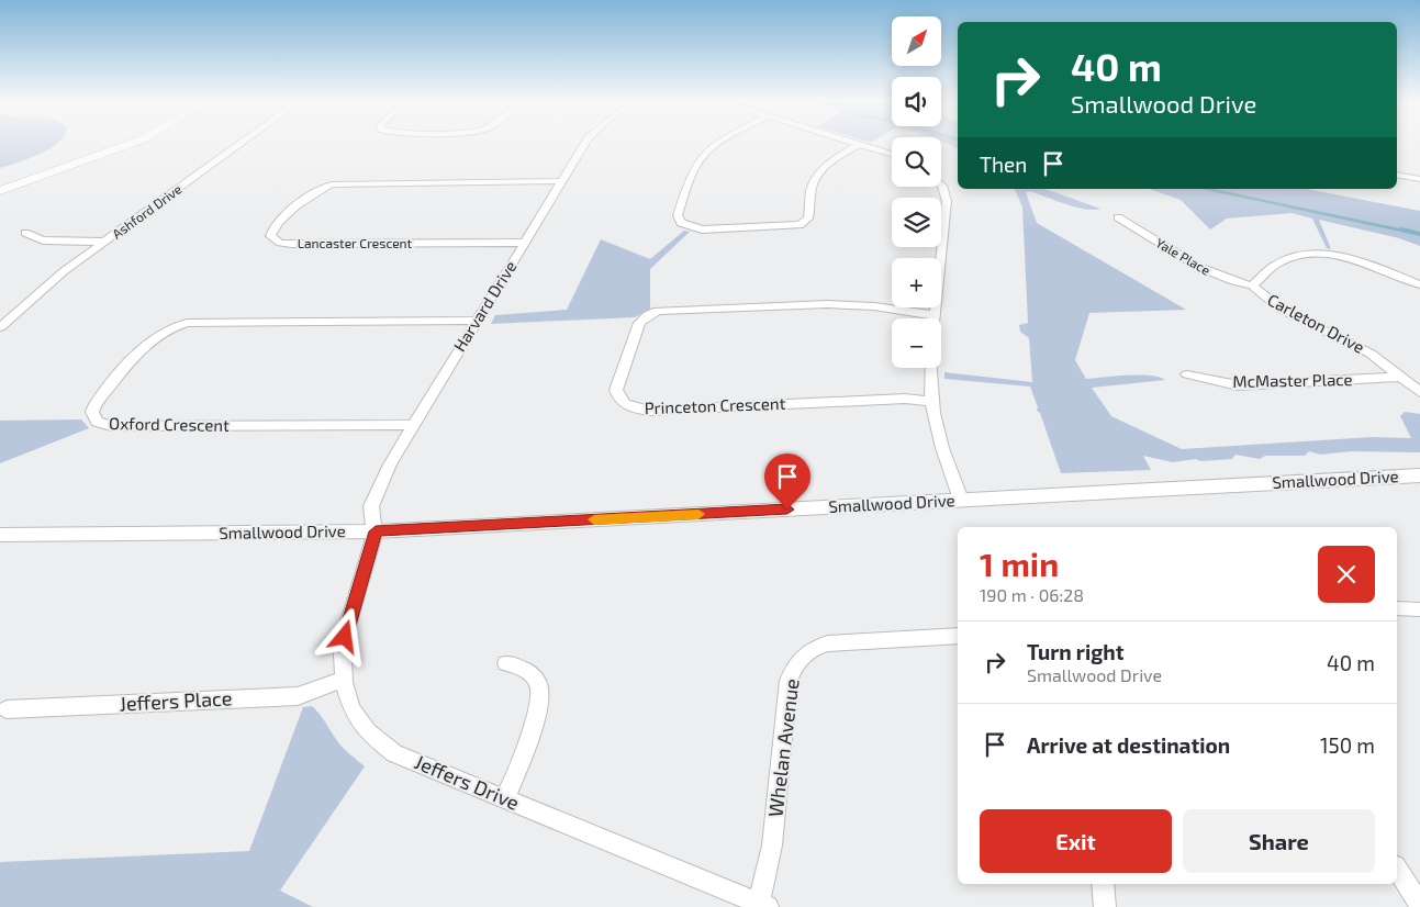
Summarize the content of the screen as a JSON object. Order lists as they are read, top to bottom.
{
  "streets": {
    "street": [
      "Ashford Drive",
      "Lancaster Crescent",
      "Yale Place",
      "Harvard Drive",
      "Carleton Drive",
      "McMaster Place",
      "Princeton Crescent",
      "Oxford Crescent",
      "Smallwood Drive",
      "Jeffers Place",
      "Whelan Avenue",
      "Jeffers Drive"
    ]
  },
  "crossings": [
    ["Lancaster Crescent", "Harvard Drive"],
    ["Yale Place", "Carleton Drive"],
    ["Harvard Drive", "Oxford Crescent"],
    ["Harvard Drive", "Smallwood Drive"],
    ["Harvard Drive", "Jeffers Drive"],
    ["Carleton Drive", "McMaster Place"],
    ["Smallwood Drive", "Jeffers Drive"],
    ["Jeffers Place", "Jeffers Drive"],
    ["Whelan Avenue", "Jeffers Drive"]
  ],
  "north": "top right",
  "page": {
    "map_buttons": ["+", "−"],
    "turn": ["40 m", "Smallwood Drive"],
    "then": "Then",
    "heading": ["1 min", "190 m · 06:28"],
    "list": [
      {
        "name": "Turn right",
        "note": "Smallwood Drive",
        "value": "40 m"
      },
      {
        "name": "Arrive at destination",
        "value": "150 m"
      }
    ],
    "buttons": ["Exit", "Share"]
  }
}
